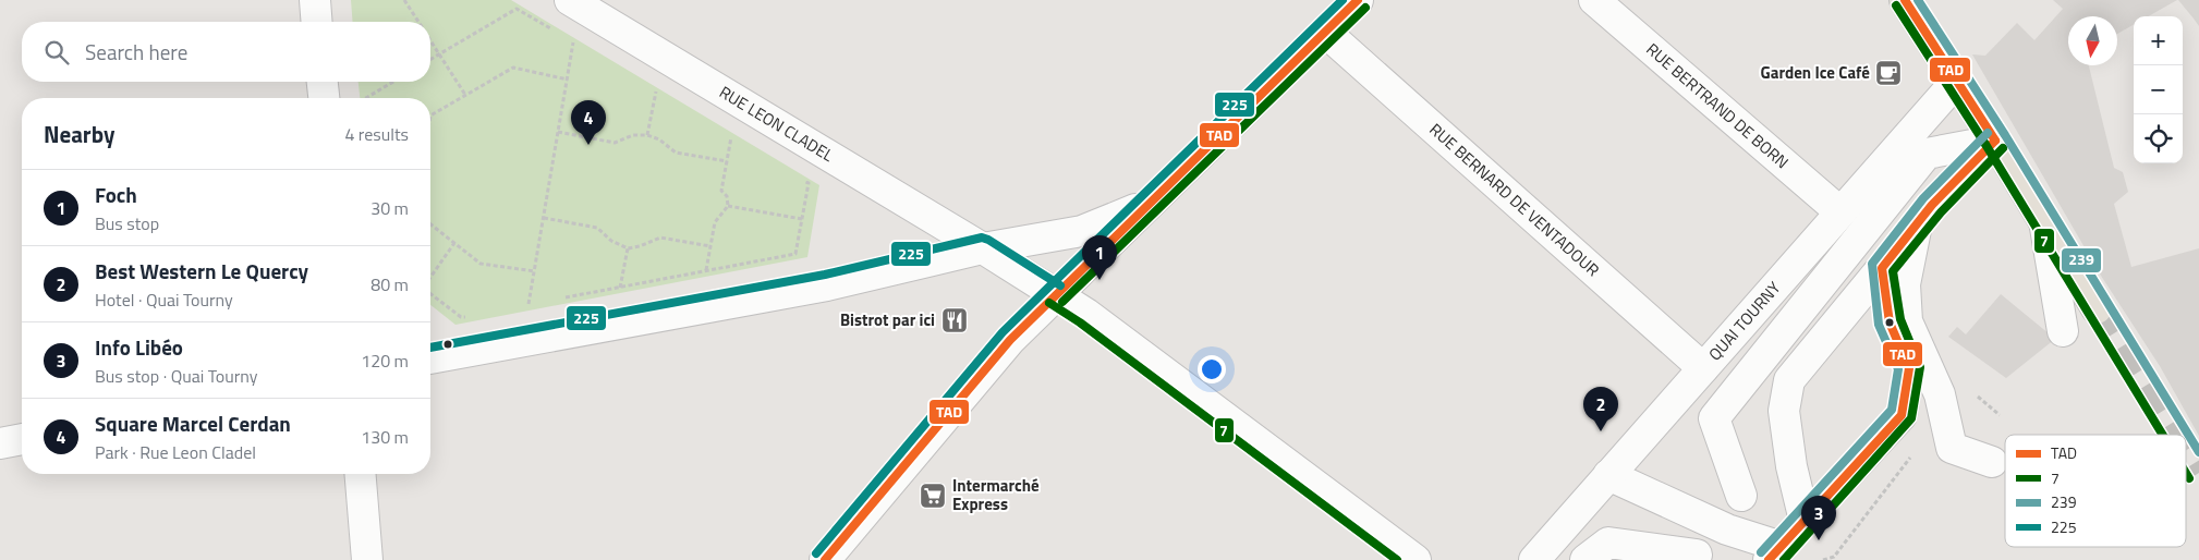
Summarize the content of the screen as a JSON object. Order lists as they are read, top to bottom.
{
  "streets": {
    "street": [
      "RUE BERTRAND DE BORN",
      "RUE LEON CLADEL",
      "RUE BERNARD DE VENTADOUR",
      "QUAI TOURNY"
    ]
  },
  "crossings": [
    ["RUE BERTRAND DE BORN", "QUAI TOURNY"],
    ["RUE BERNARD DE VENTADOUR", "QUAI TOURNY"]
  ],
  "places": {
    "cafe": ["Garden Ice Café"],
    "restaurant": ["Bistrot par ici"],
    "supermarket": ["Intermarché Express"]
  },
  "lines": [
    "transit line TAD",
    "transit line 239",
    "transit line 225",
    "transit line 7"
  ],
  "legend": [
    "TAD",
    "7",
    "239",
    "225"
  ],
  "north": "bottom",
  "page": {
    "map_buttons": ["+", "−"],
    "search": "Search here",
    "heading": ["Nearby", "4 results"],
    "pins": [
      "4",
      "1",
      "2",
      "3"
    ],
    "list": [
      {
        "mark": "1",
        "name": "Foch",
        "note": "Bus stop",
        "value": "30 m"
      },
      {
        "mark": "2",
        "name": "Best Western Le Quercy",
        "note": "Hotel · Quai Tourny",
        "value": "80 m"
      },
      {
        "mark": "3",
        "name": "Info Libéo",
        "note": "Bus stop · Quai Tourny",
        "value": "120 m"
      },
      {
        "mark": "4",
        "name": "Square Marcel Cerdan",
        "note": "Park · Rue Leon Cladel",
        "value": "130 m"
      }
    ]
  }
}
